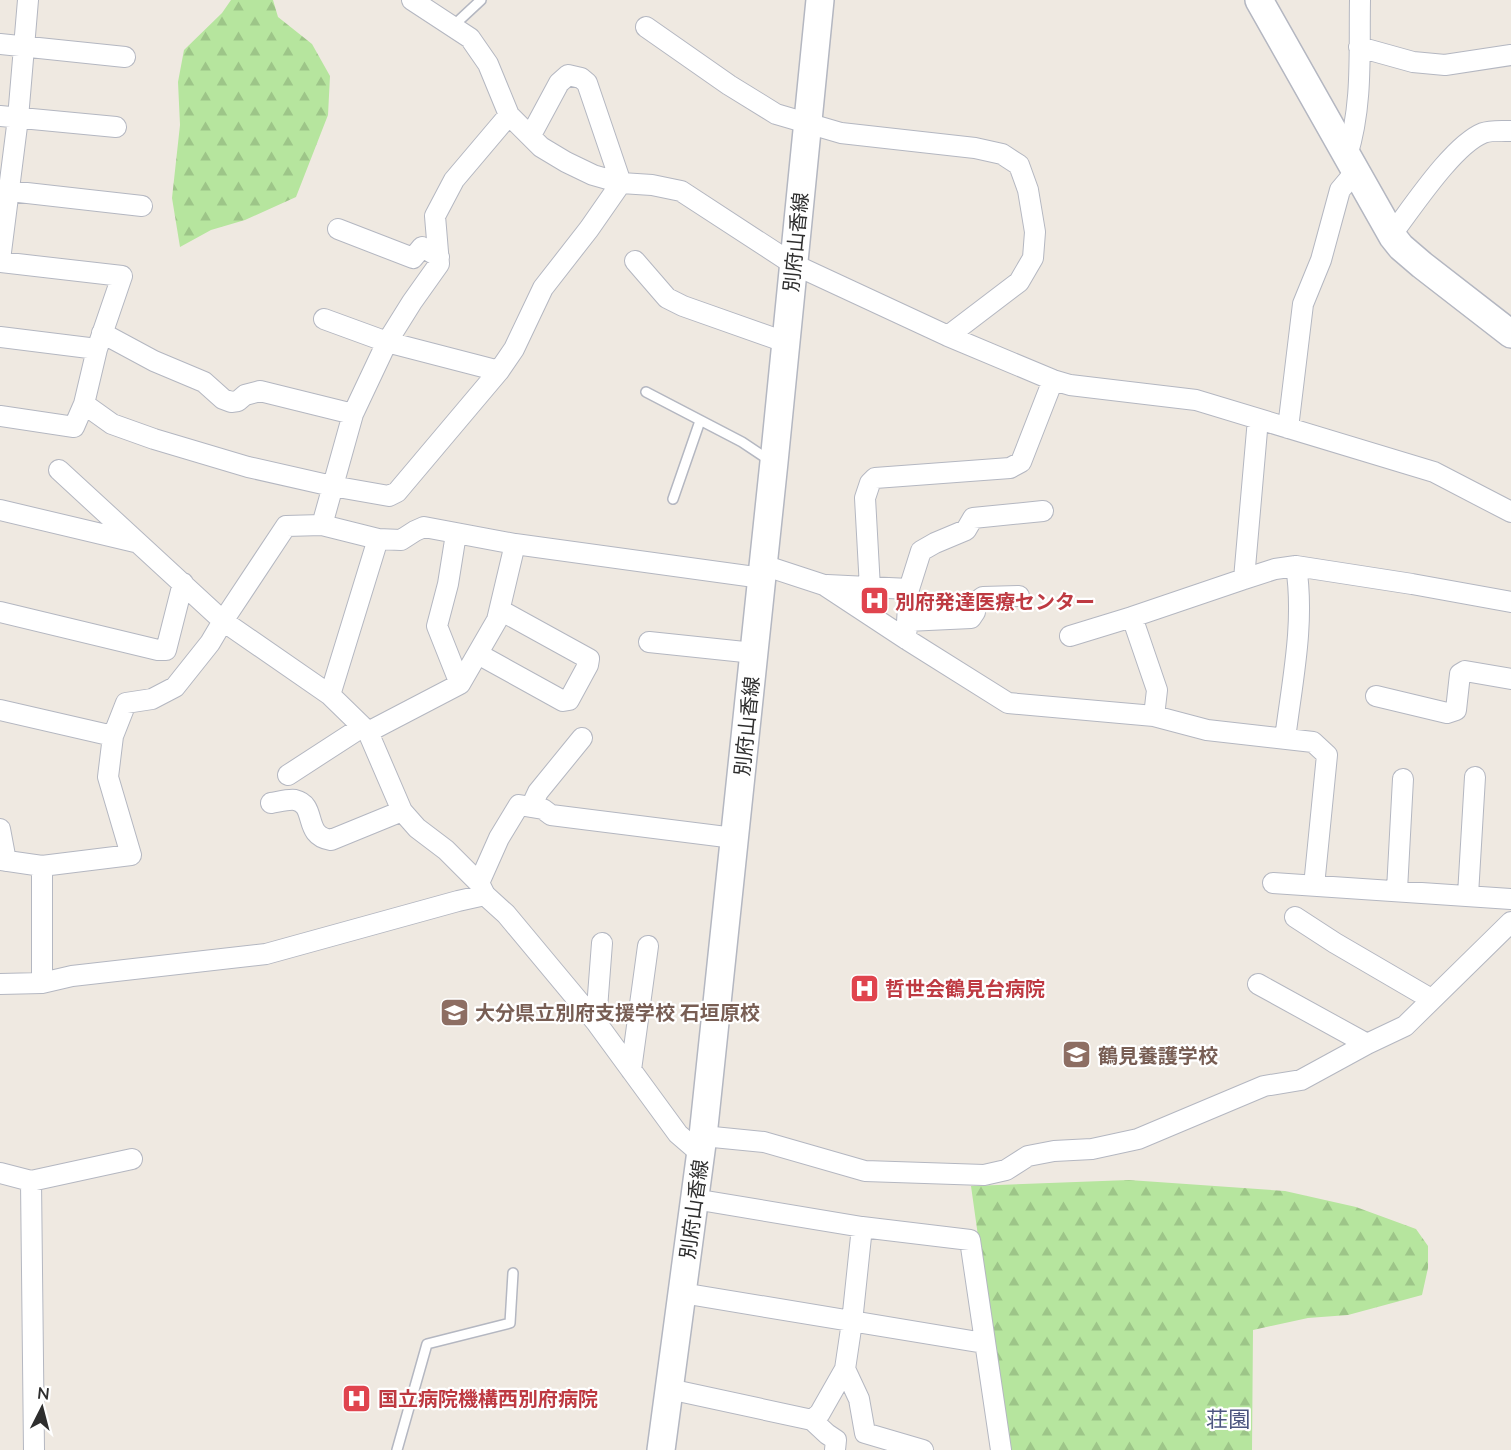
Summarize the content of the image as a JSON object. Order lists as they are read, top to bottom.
{
  "streets": {
    "main road": ["別府山香線"]
  },
  "districts": ["荘園"],
  "places": {
    "hospital": ["別府発達医療センター", "哲世会鶴見台病院", "国立病院機構西別府病院"],
    "school or university": ["大分県立別府支援学校 石垣原校", "鶴見養護学校"]
  },
  "north": "top"
}
